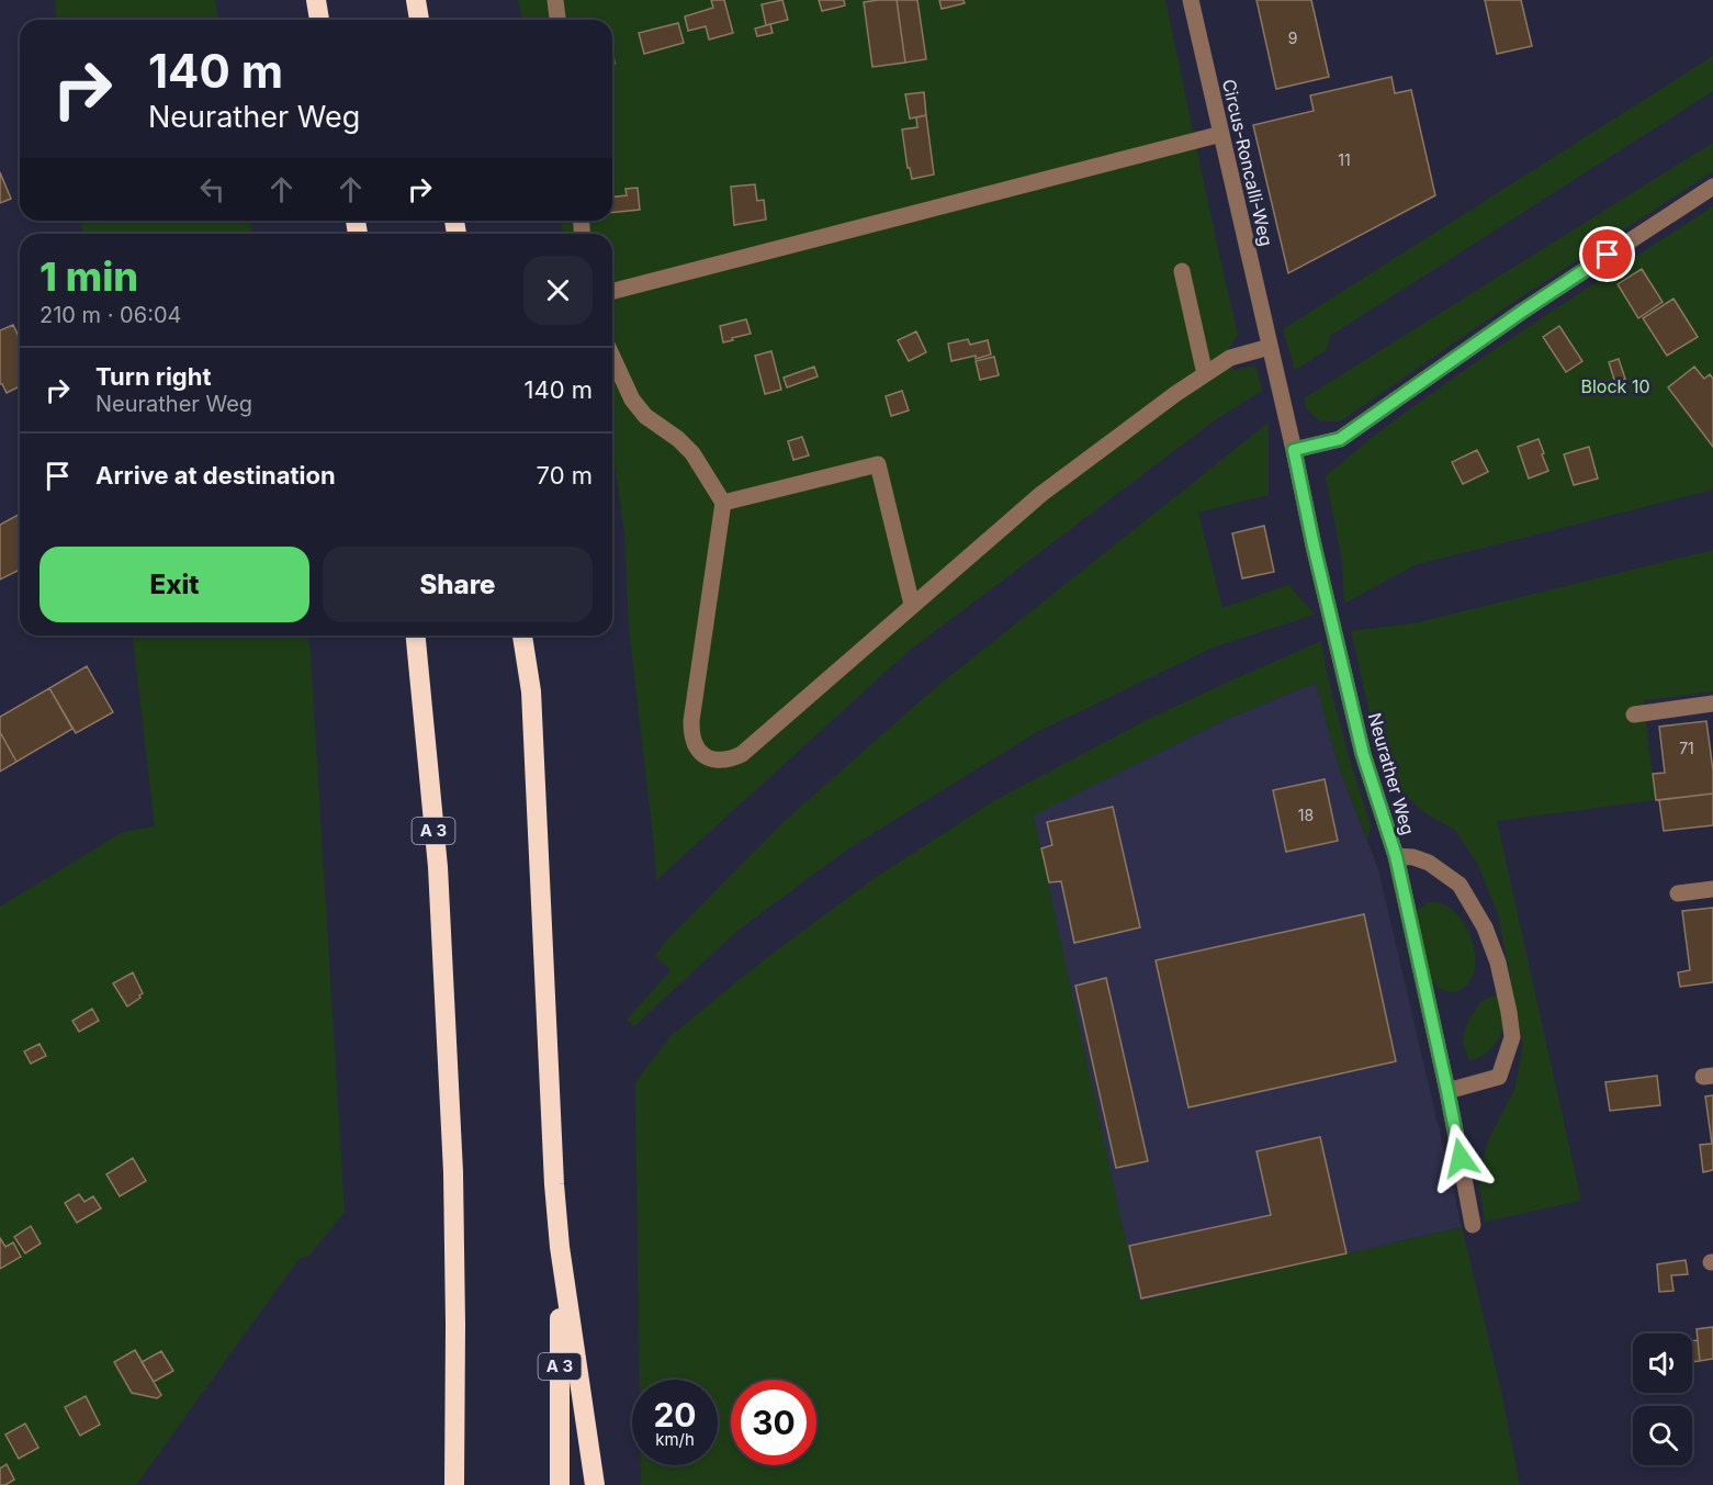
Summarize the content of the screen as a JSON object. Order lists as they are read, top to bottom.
{
  "streets": {
    "highway": ["A 3"],
    "street": ["Circus-Roncalli-Weg", "Neurather Weg"]
  },
  "crossings": [
    ["Circus-Roncalli-Weg", "Neurather Weg"]
  ],
  "parks": ["Block 10"],
  "house_numbers": [
    "9",
    "11",
    "71",
    "18"
  ],
  "page": {
    "turn": ["140 m", "Neurather Weg"],
    "heading": ["1 min", "210 m · 06:04"],
    "list": [
      {
        "name": "Turn right",
        "note": "Neurather Weg",
        "value": "140 m"
      },
      {
        "name": "Arrive at destination",
        "value": "70 m"
      }
    ],
    "buttons": ["Exit", "Share"],
    "speed": "20 km/h",
    "limit": "30"
  }
}
